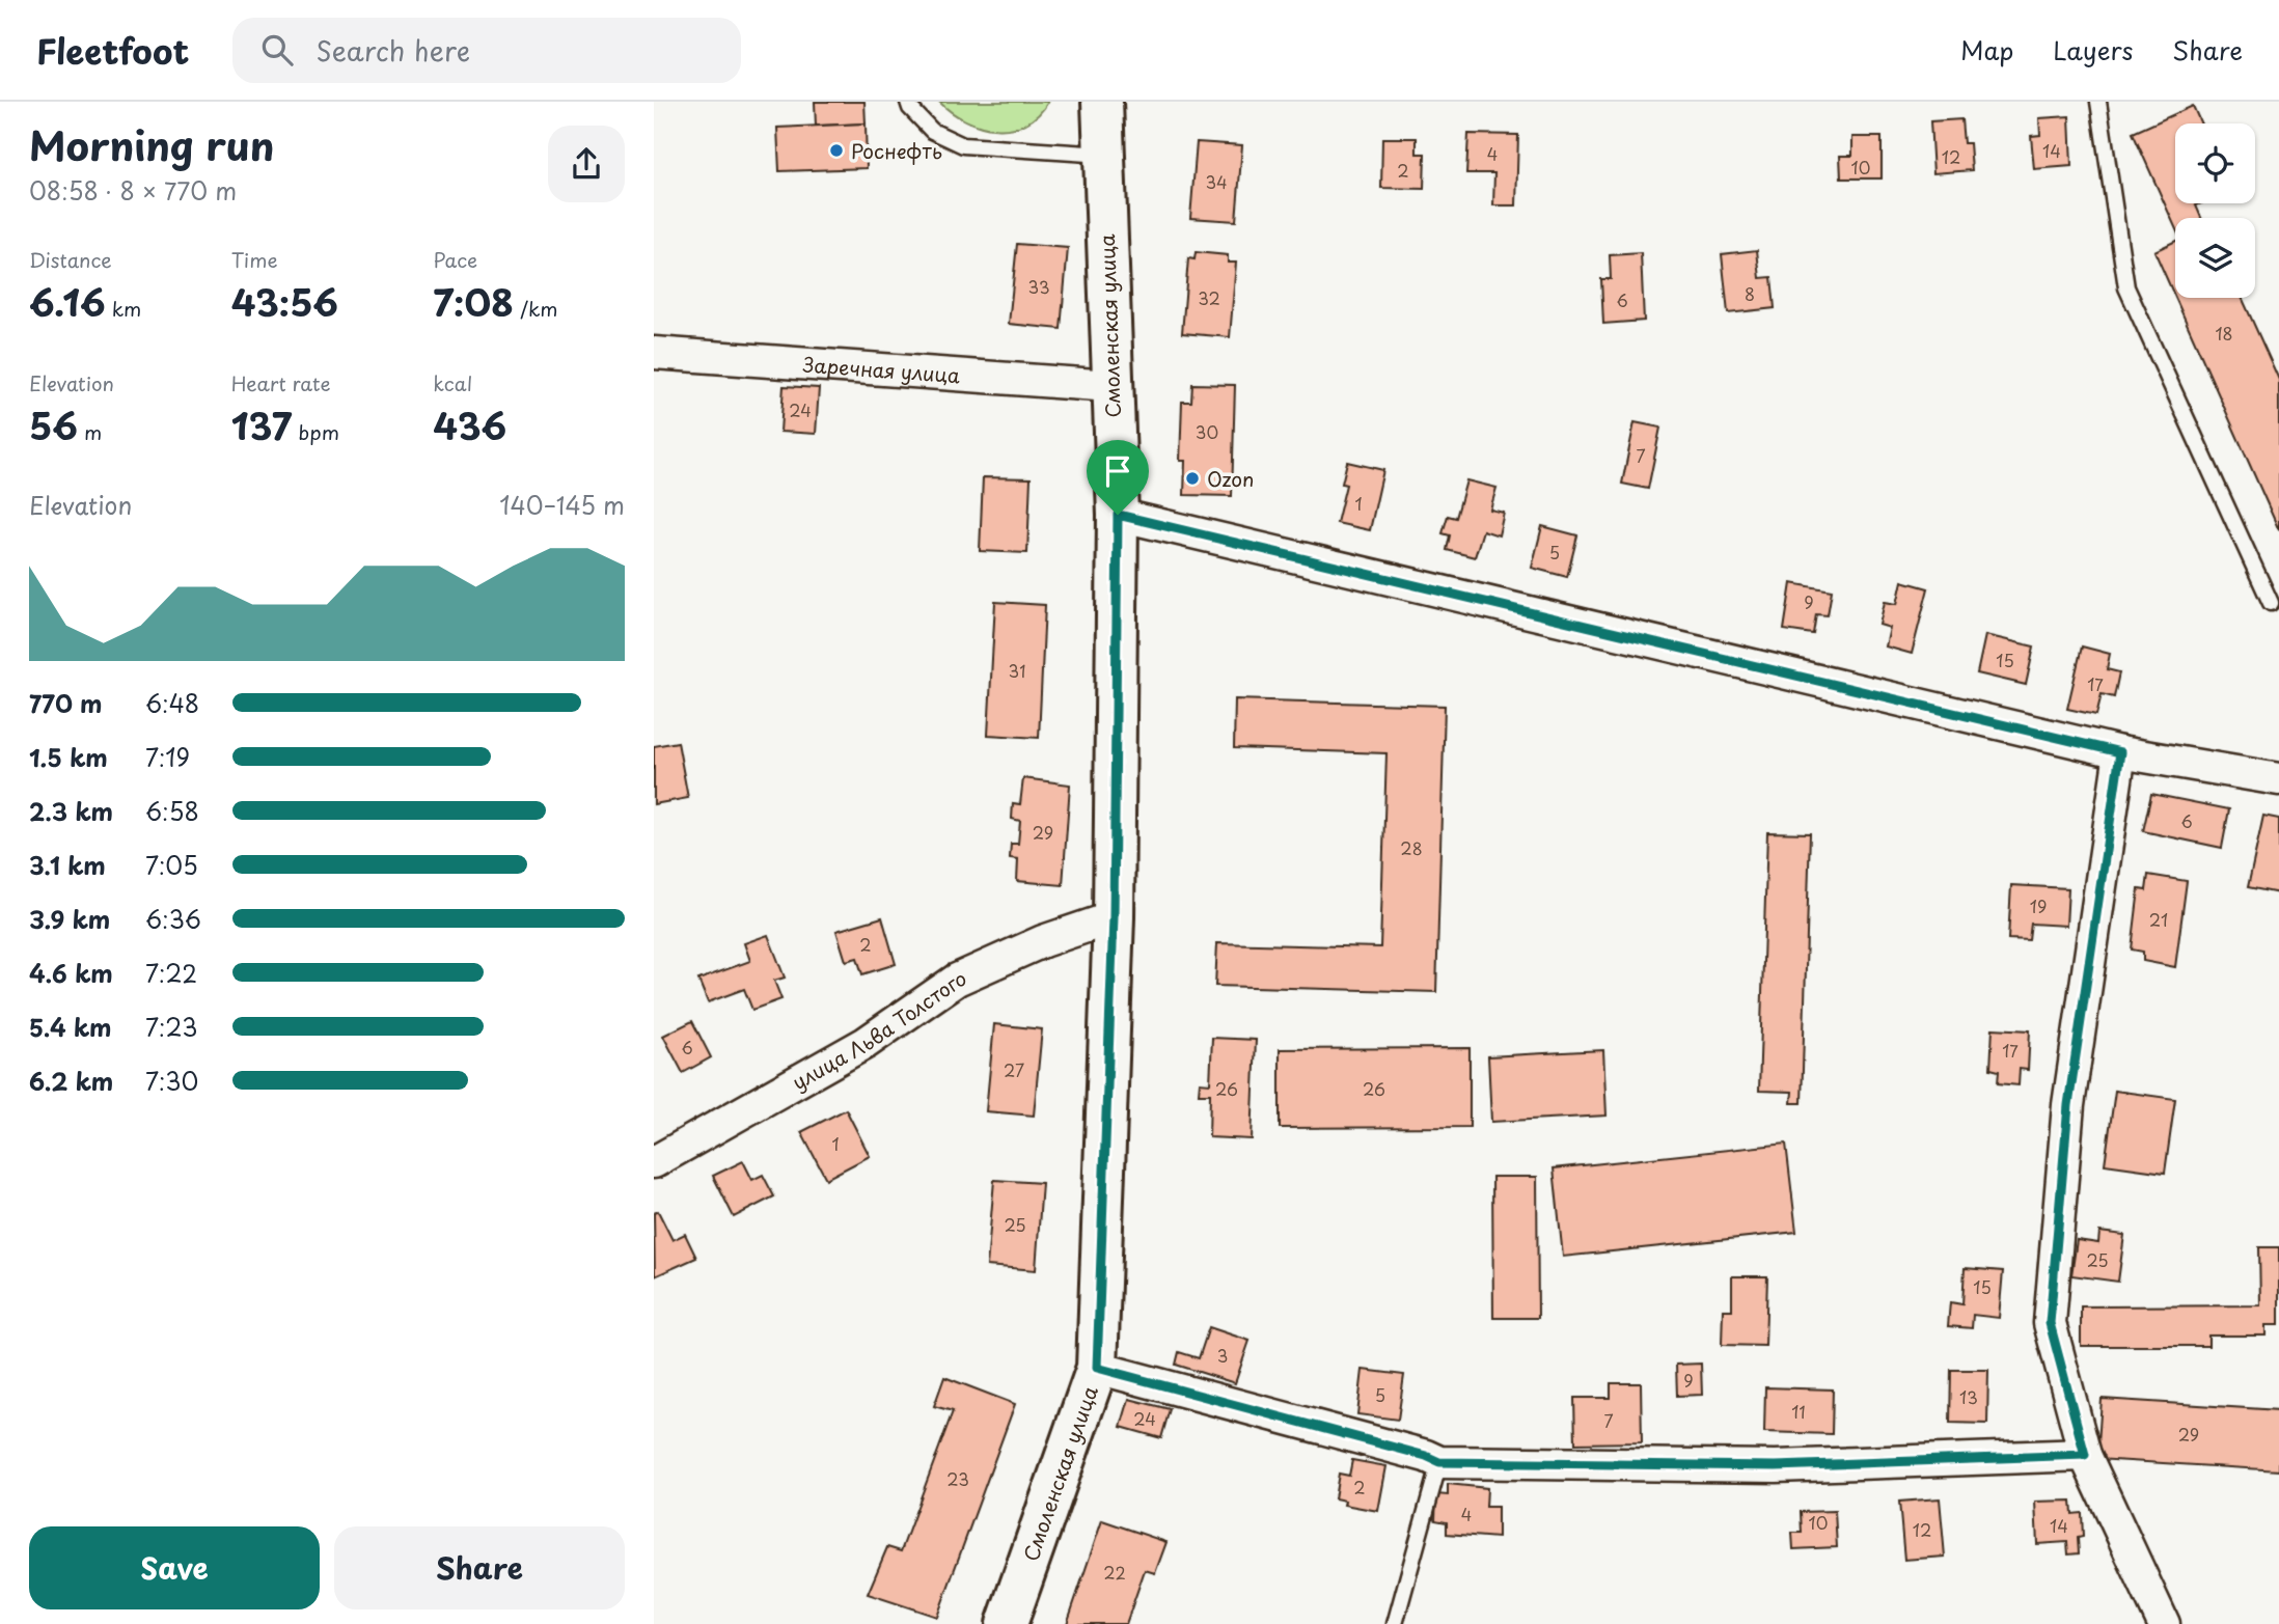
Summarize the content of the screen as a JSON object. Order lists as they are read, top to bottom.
{
  "streets": {
    "main road": ["Смоленская улица"],
    "street": ["Заречная улица", "улица Льва Толстого"]
  },
  "crossings": [
    ["Смоленская улица", "Заречная улица"],
    ["Смоленская улица", "улица Льва Толстого"]
  ],
  "places": ["Роснефть", "Ozon"],
  "house_numbers": [
    "14",
    "4",
    "12",
    "10",
    "2",
    "34",
    "33",
    "8",
    "32",
    "6",
    "18",
    "24",
    "30",
    "7",
    "1",
    "5",
    "9",
    "15",
    "31",
    "17",
    "6",
    "29",
    "28",
    "19",
    "21",
    "2",
    "6",
    "17",
    "27",
    "26",
    "26",
    "1",
    "25",
    "25",
    "15",
    "3",
    "9",
    "5",
    "13",
    "11",
    "24",
    "7",
    "29",
    "23",
    "2",
    "4",
    "10",
    "14",
    "12",
    "22"
  ],
  "page": {
    "header": "Fleetfoot",
    "search": "Search here",
    "nav": ["Map", "Layers", "Share"],
    "heading": ["Morning run", "08:58 · 8 × 770 m"],
    "stats": [
      ["Distance", "6.16 km"],
      ["Time", "43:56"],
      ["Pace", "7:08 /km"],
      ["Elevation", "56 m"],
      ["Heart rate", "137 bpm"],
      ["kcal", "436"]
    ],
    "chart": ["Elevation", "140–145 m"],
    "list": [
      {
        "name": "770 m",
        "note": "6:48"
      },
      {
        "name": "1.5 km",
        "note": "7:19"
      },
      {
        "name": "2.3 km",
        "note": "6:58"
      },
      {
        "name": "3.1 km",
        "note": "7:05"
      },
      {
        "name": "3.9 km",
        "note": "6:36"
      },
      {
        "name": "4.6 km",
        "note": "7:22"
      },
      {
        "name": "5.4 km",
        "note": "7:23"
      },
      {
        "name": "6.2 km",
        "note": "7:30"
      }
    ],
    "buttons": ["Save", "Share"]
  }
}
